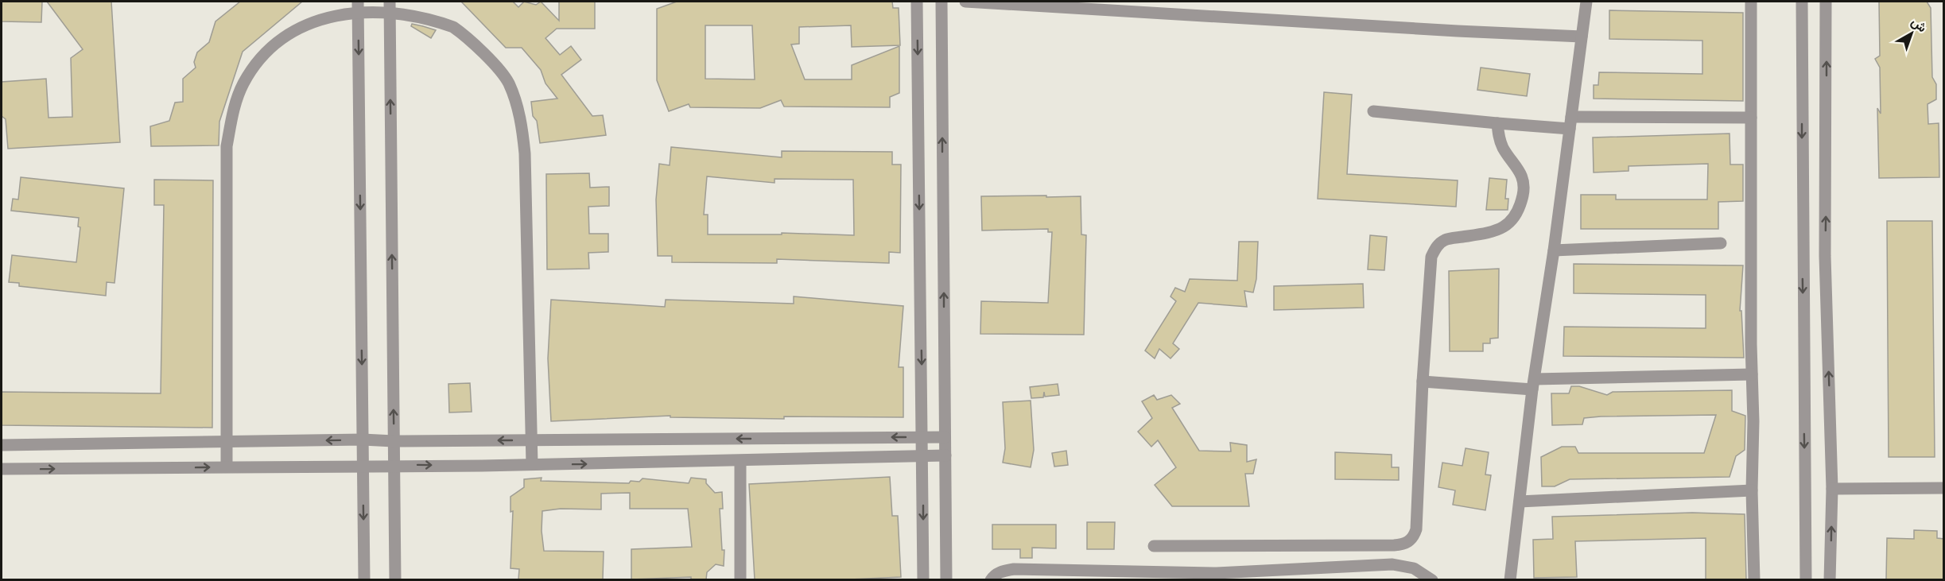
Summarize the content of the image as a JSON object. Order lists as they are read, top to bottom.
{
  "north": "top right"
}
